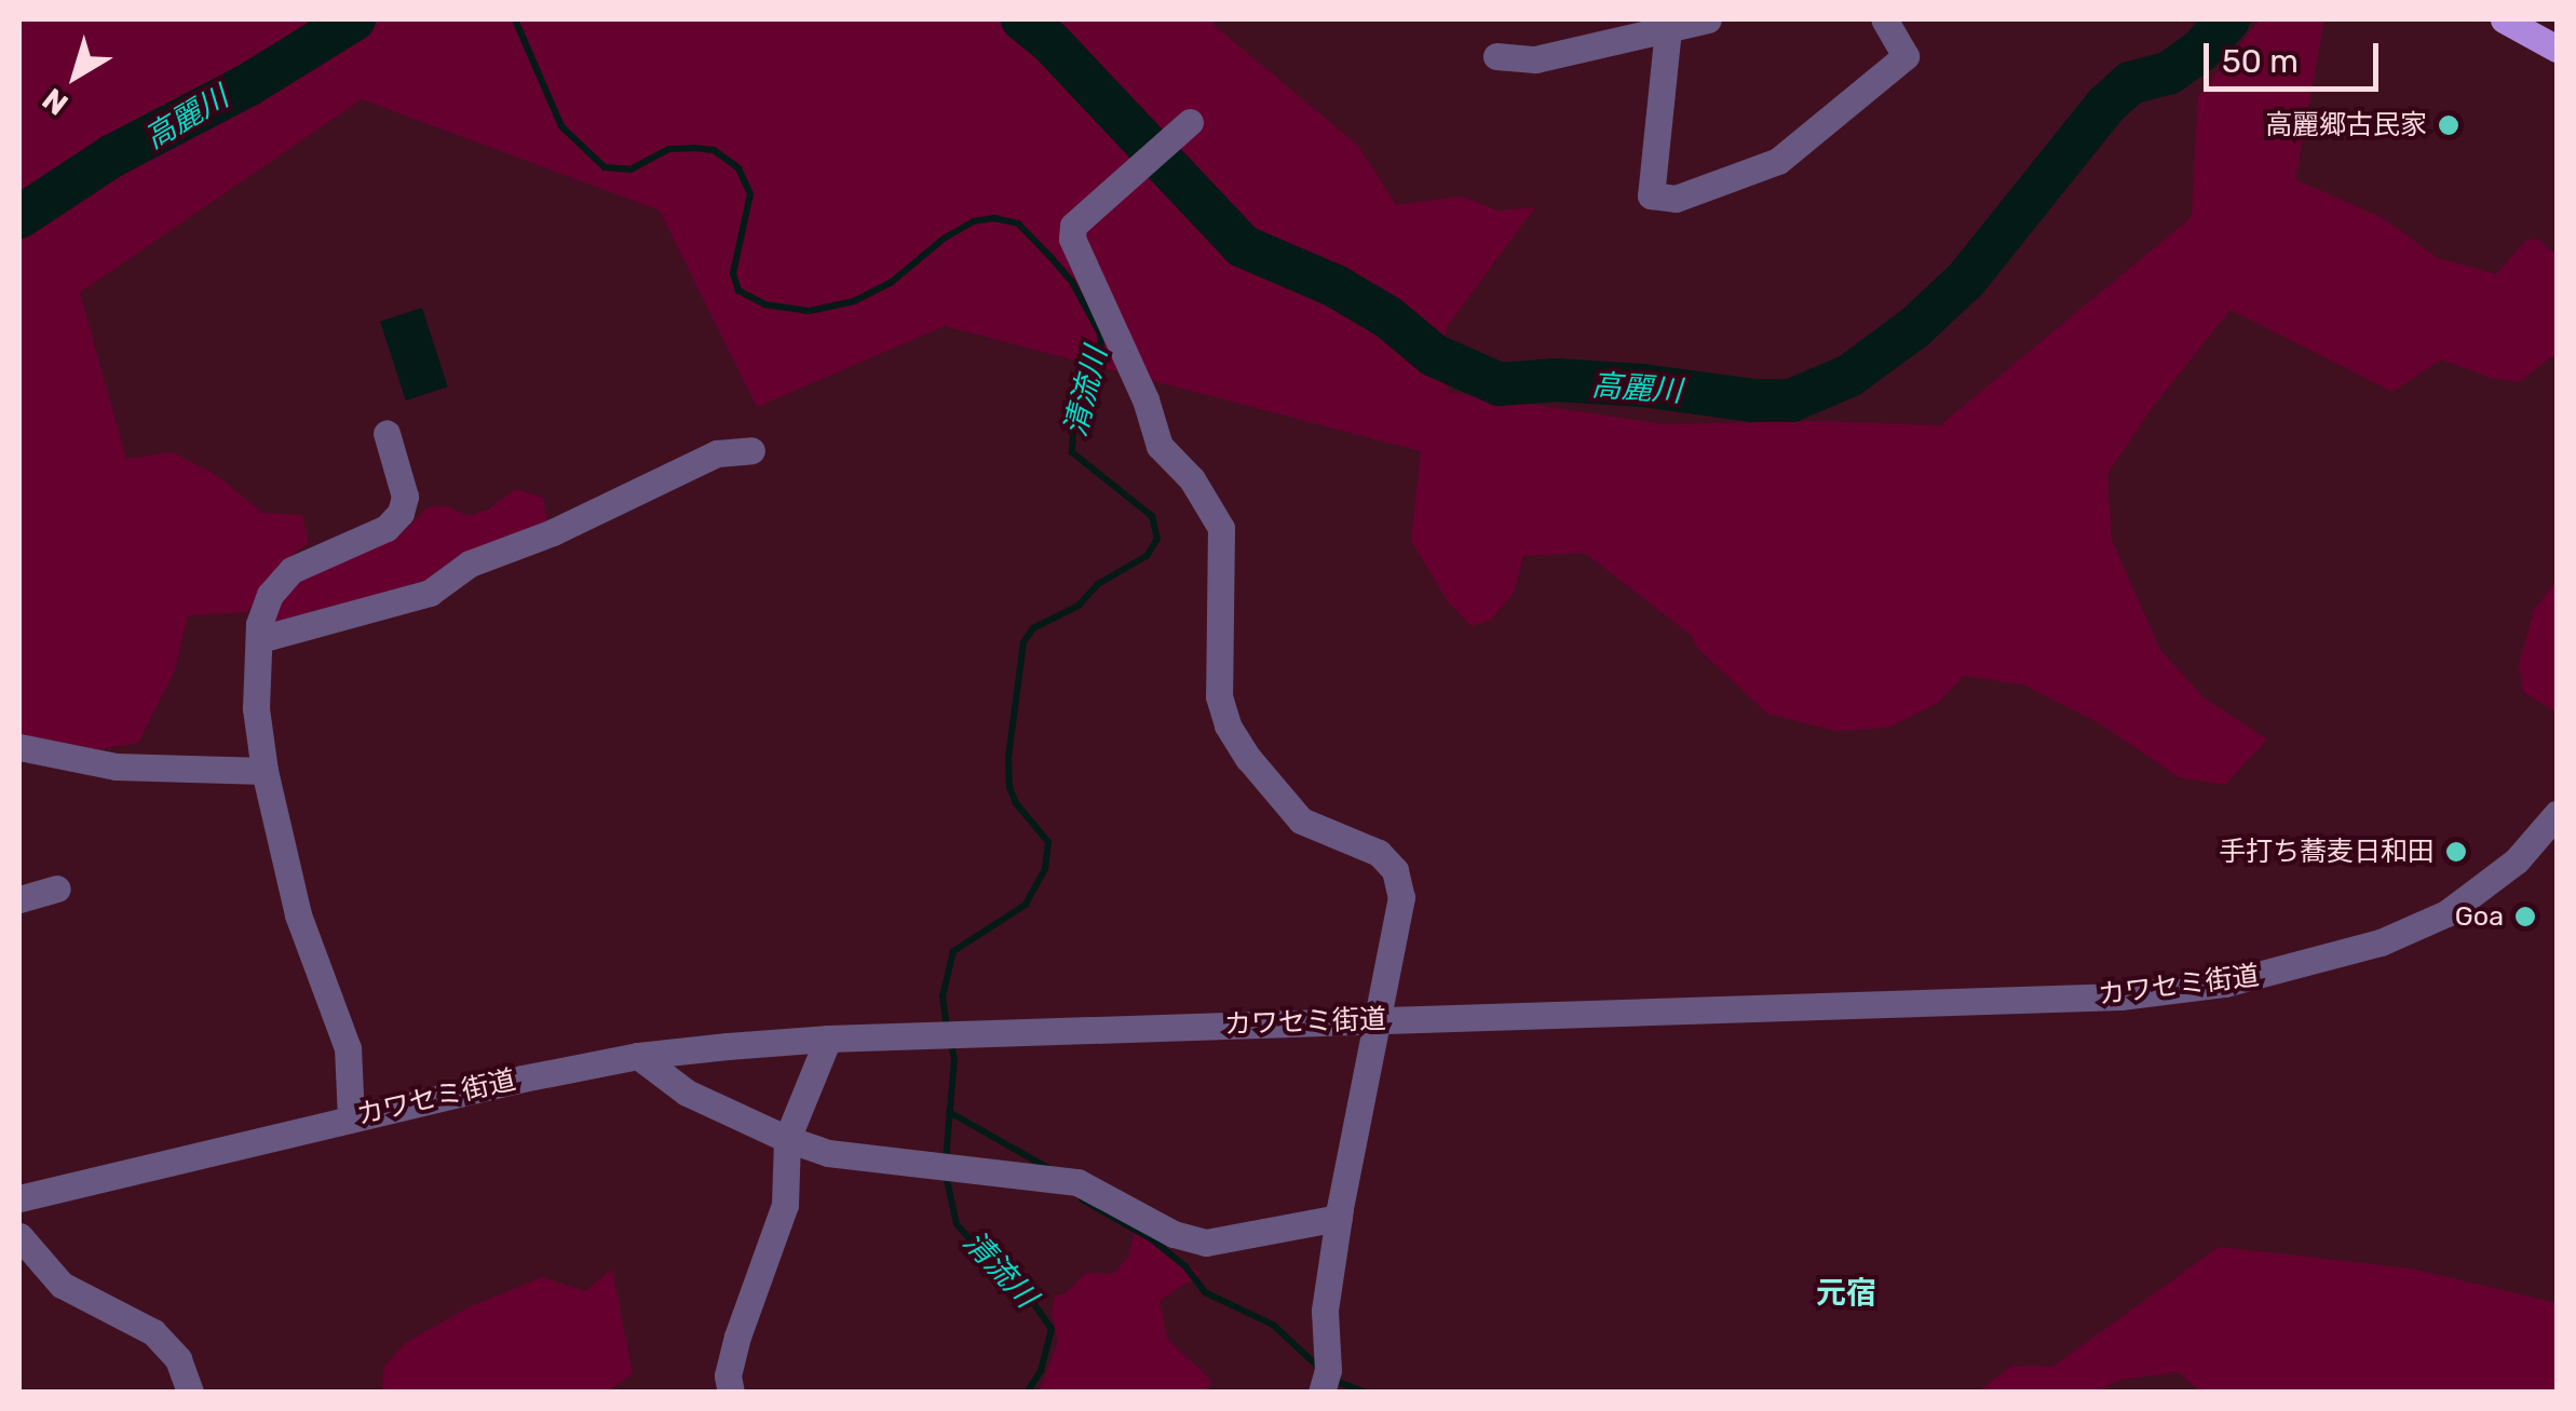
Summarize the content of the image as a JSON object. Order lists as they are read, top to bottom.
{
  "streets": {
    "street": ["カワセミ街道"]
  },
  "districts": ["元宿"],
  "water": ["高麗川", "清流川"],
  "places": ["高麗郷古民家", "手打ち蕎麦日和田", "Goa"],
  "scale_bar": "50 m",
  "north": "bottom left"
}
